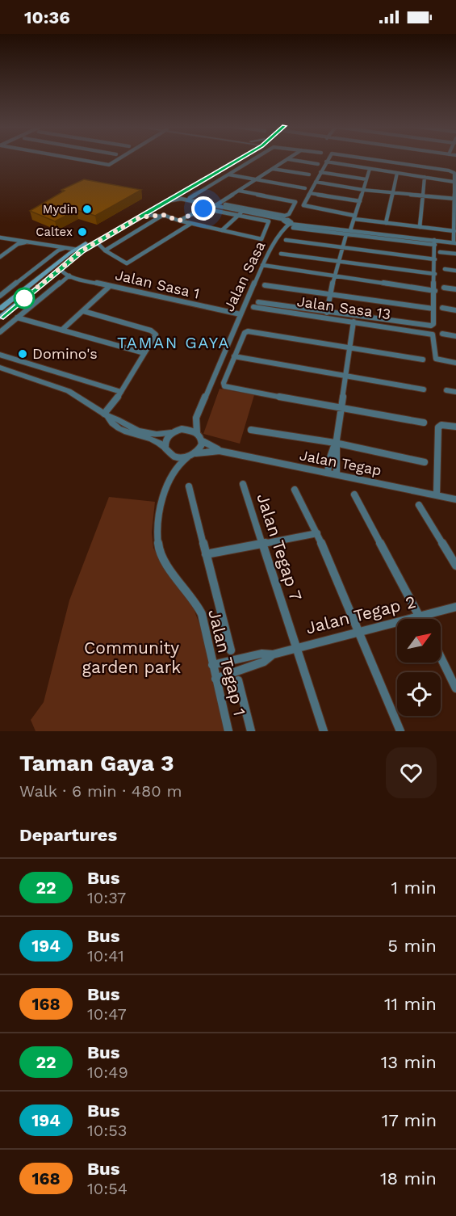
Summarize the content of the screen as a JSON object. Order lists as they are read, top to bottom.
{
  "streets": {
    "street": [
      "Jalan Sasa",
      "Jalan Sasa 1",
      "Jalan Sasa 13",
      "Jalan Tegap",
      "Jalan Tegap 7",
      "Jalan Tegap 2",
      "Jalan Tegap 1"
    ]
  },
  "crossings": [
    ["Jalan Sasa", "Jalan Sasa 1"],
    ["Jalan Sasa", "Jalan Tegap"],
    ["Jalan Sasa", "Jalan Tegap 1"],
    ["Jalan Tegap", "Jalan Tegap 1"],
    ["Jalan Tegap 7", "Jalan Tegap 2"],
    ["Jalan Tegap 2", "Jalan Tegap 1"]
  ],
  "districts": ["TAMAN GAYA"],
  "parks": ["Community garden park"],
  "places": ["Mydin", "Caltex", "Domino's"],
  "lines": ["bus line 22"],
  "north": "top right",
  "page": {
    "status": "10:36",
    "heading": [
      ["Taman Gaya 3", "Walk · 6 min · 480 m"],
      "Departures"
    ],
    "list": [
      {
        "mark": "22",
        "name": "Bus",
        "note": "10:37",
        "value": "1 min"
      },
      {
        "mark": "194",
        "name": "Bus",
        "note": "10:41",
        "value": "5 min"
      },
      {
        "mark": "168",
        "name": "Bus",
        "note": "10:47",
        "value": "11 min"
      },
      {
        "mark": "22",
        "name": "Bus",
        "note": "10:49",
        "value": "13 min"
      },
      {
        "mark": "194",
        "name": "Bus",
        "note": "10:53",
        "value": "17 min"
      },
      {
        "mark": "168",
        "name": "Bus",
        "note": "10:54",
        "value": "18 min"
      }
    ]
  }
}
